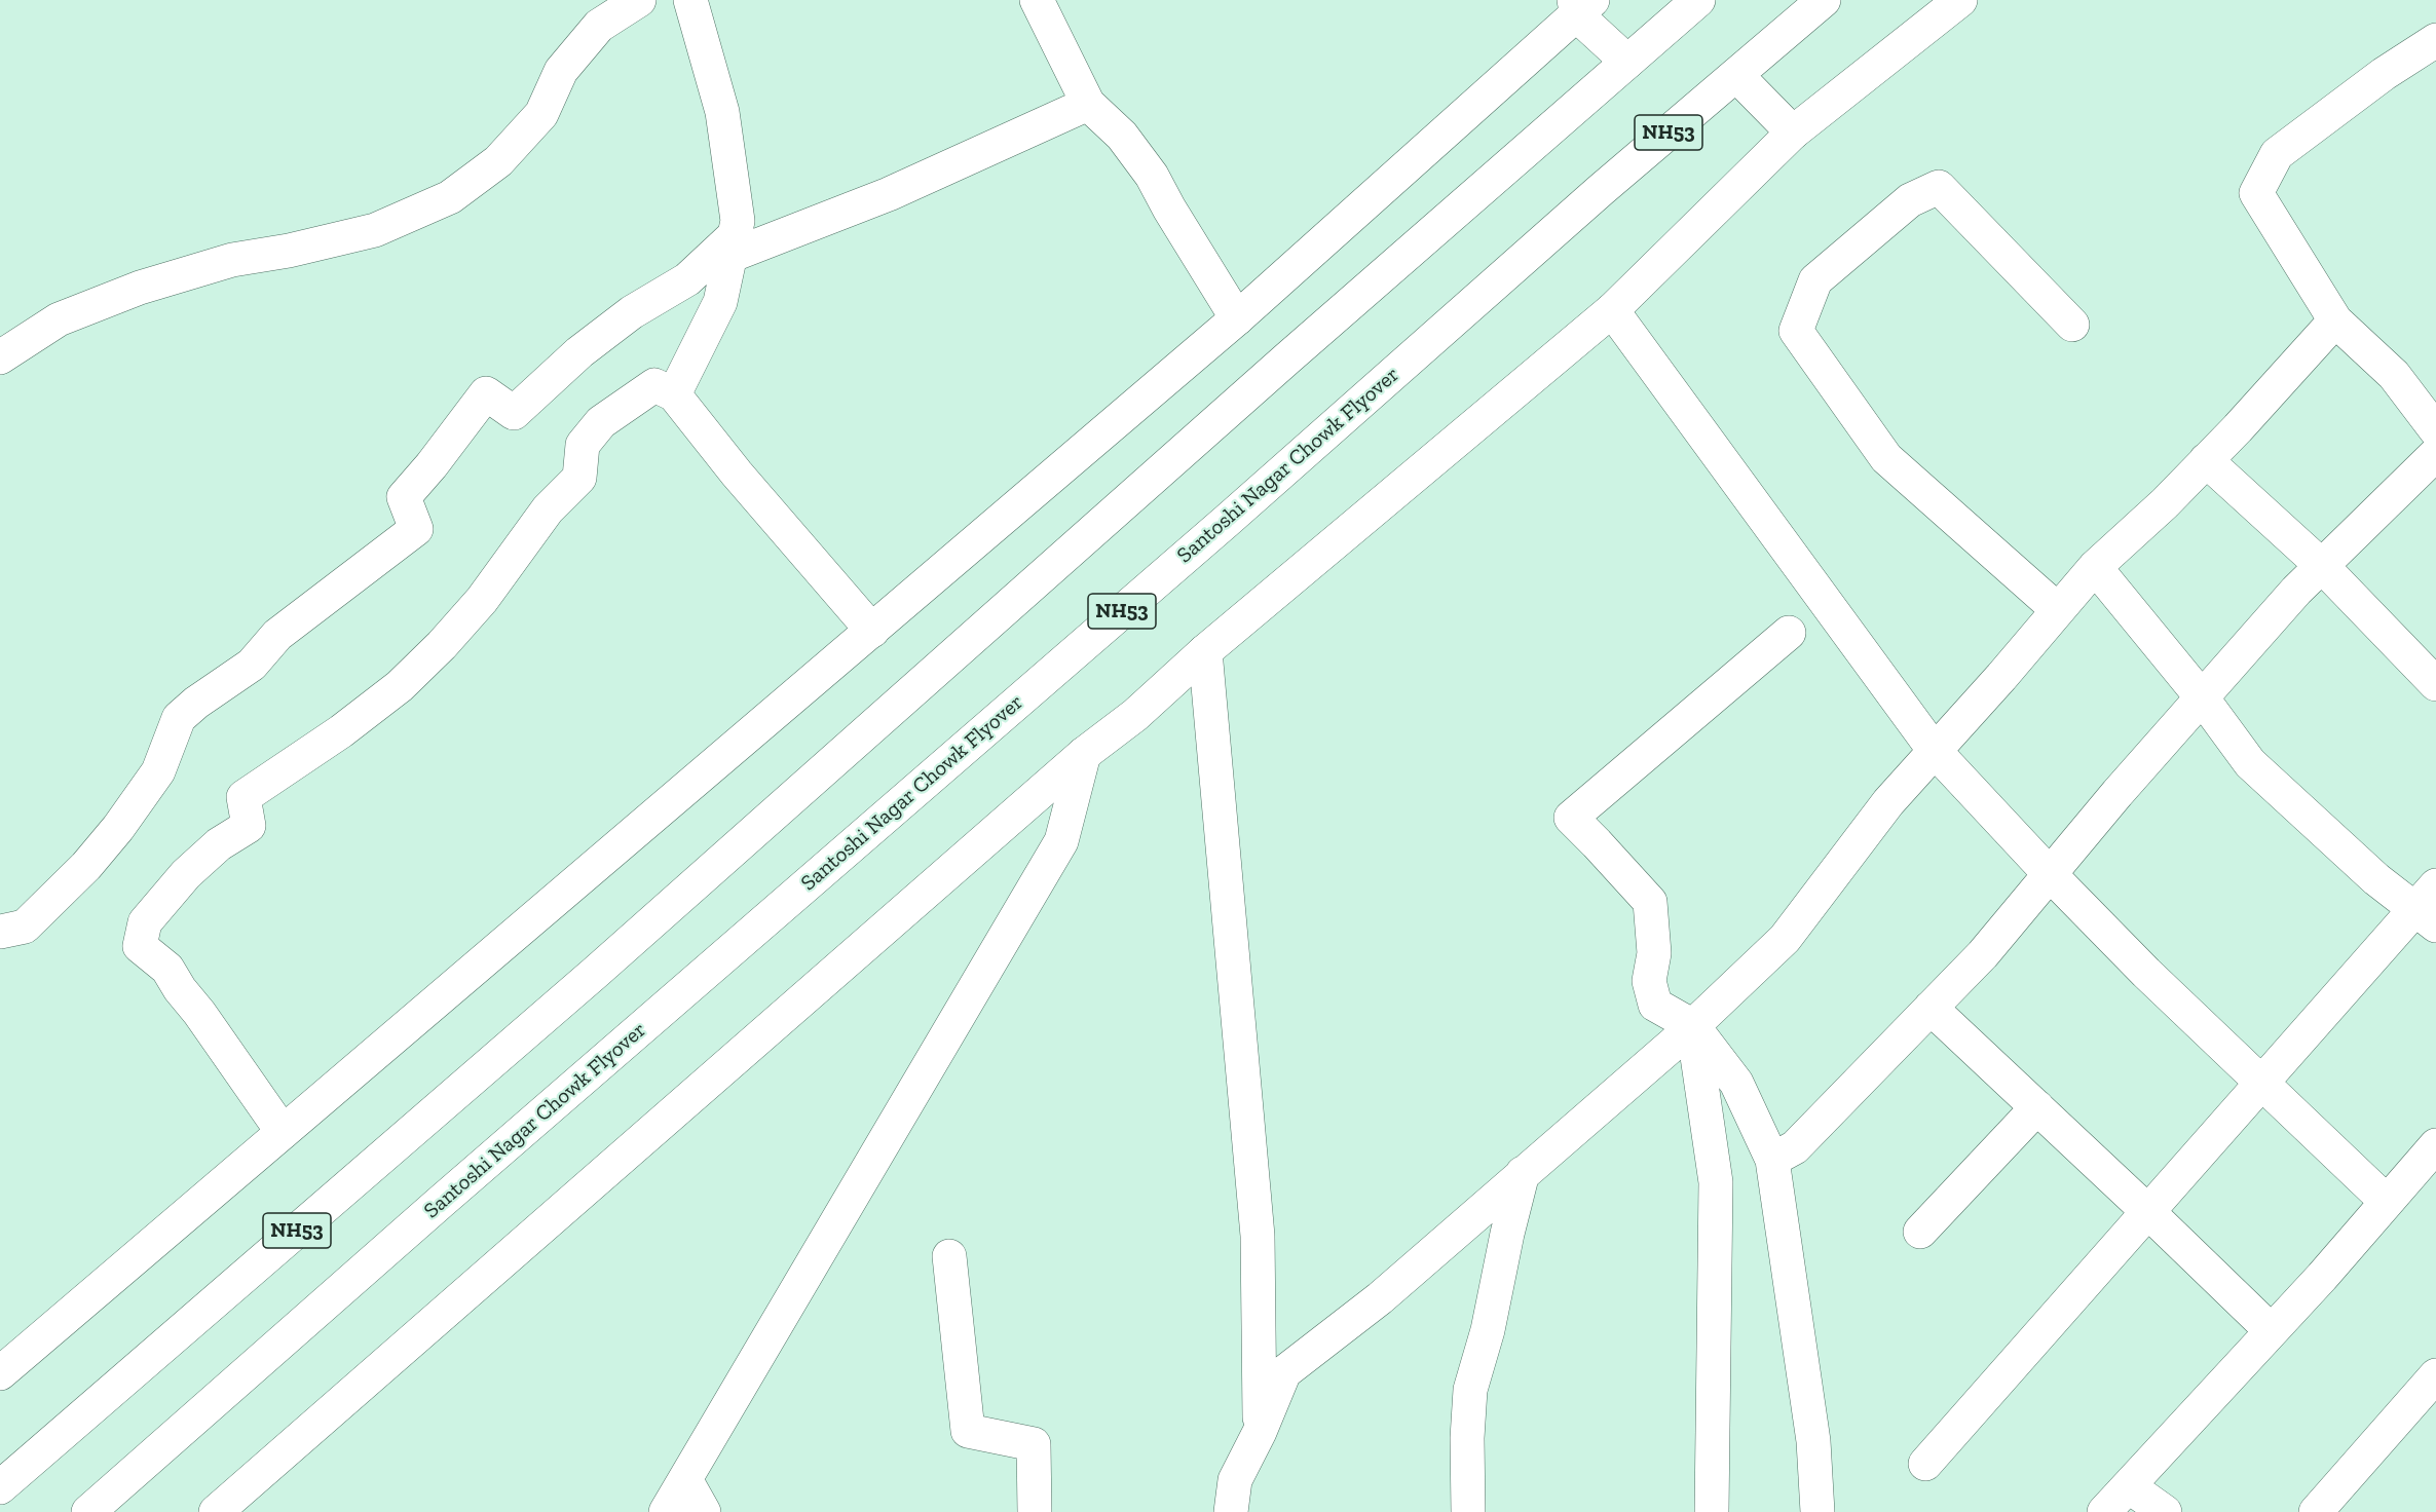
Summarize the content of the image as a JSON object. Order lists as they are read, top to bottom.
{
  "streets": {
    "main road": ["NH53", "Santoshi Nagar Chowk Flyover"]
  },
  "crossings": [
    ["NH53", "Santoshi Nagar Chowk Flyover"]
  ]
}
